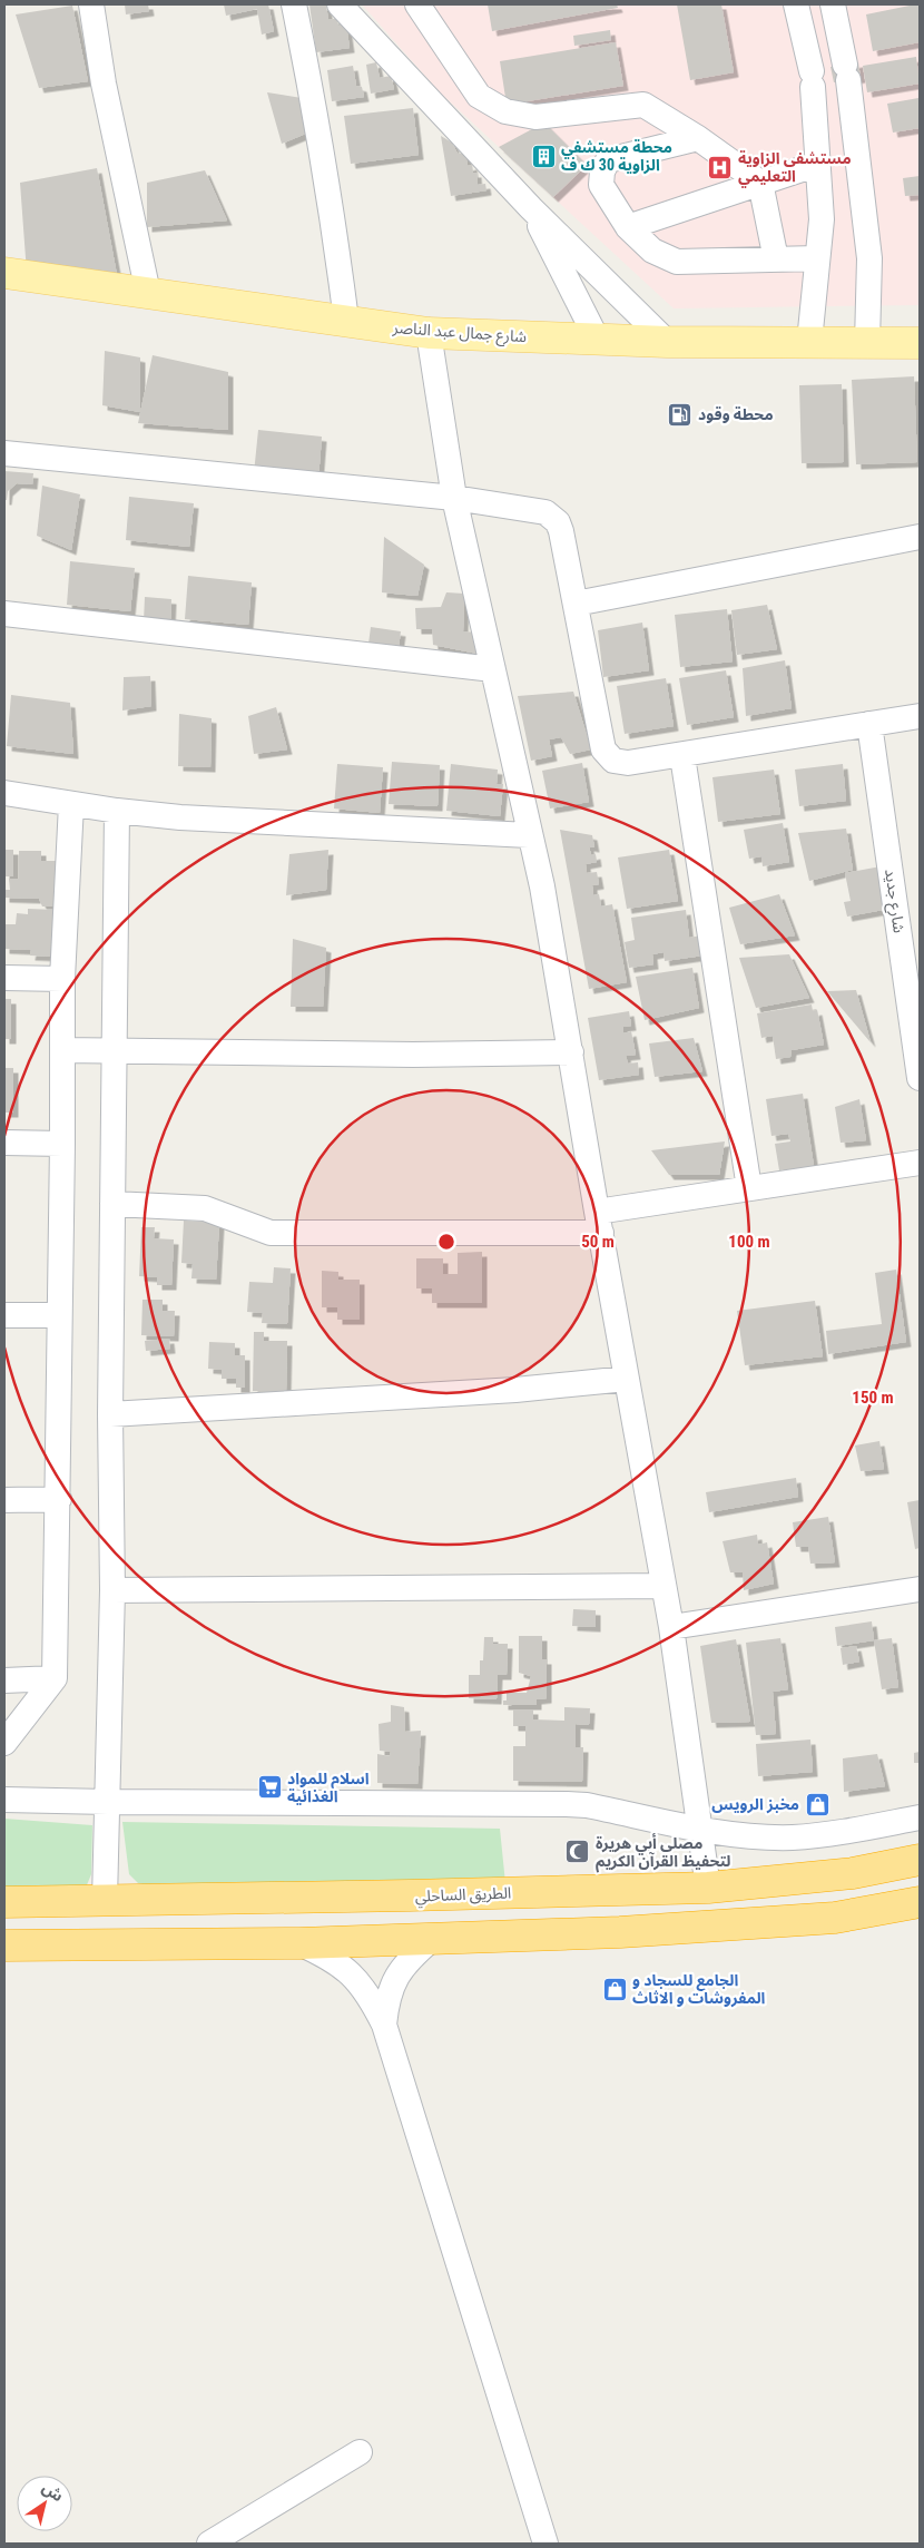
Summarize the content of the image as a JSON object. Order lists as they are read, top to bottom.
{
  "streets": {
    "highway": ["الطريق الساحلي"],
    "main road": ["شارع جمال عبد الناصر"],
    "street": ["شارع جديد"]
  },
  "places": {
    "building": ["محطة مستشفي الزاوية 30 ك ف"],
    "hospital": ["مستشفى الزاوية التعليمي"],
    "fuel station": ["محطة وقود"],
    "supermarket": ["اسلام للمواد الغذائية"],
    "shop": ["مخبز الرويس", "الجامع للسجاد و المفروشات و الاثاث"],
    "mosque": ["مصلى أبي هريرة لتحفيظ القرآن الكريم"]
  },
  "north": "top right",
  "rings": ["50 m", "100 m", "150 m"]
}
